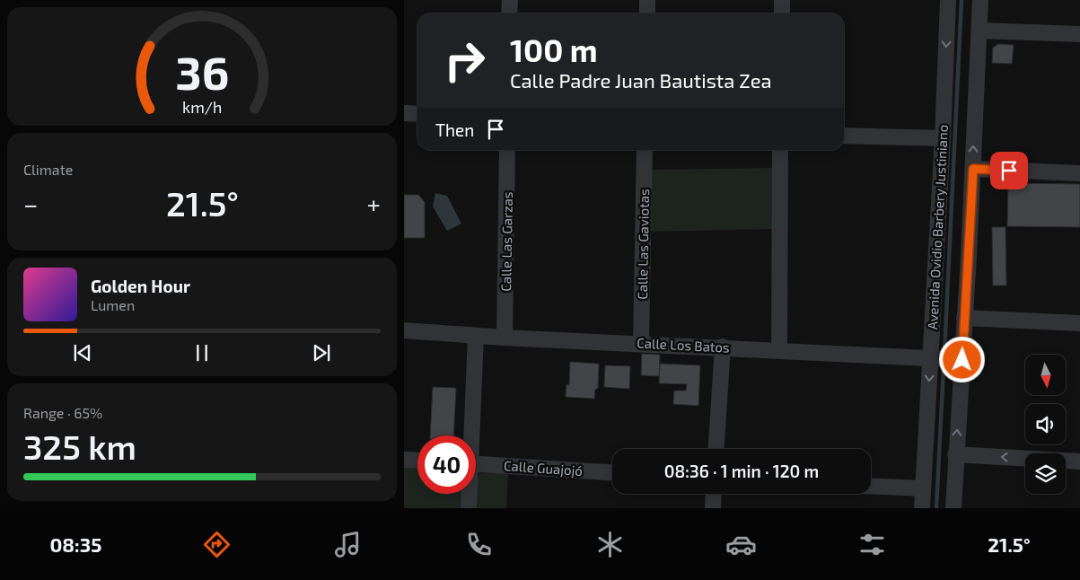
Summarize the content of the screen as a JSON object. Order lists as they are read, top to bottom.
{
  "streets": {
    "street": [
      "Avenida Ovidio Barbery Justiniano",
      "Calle Las Garzas",
      "Calle Las Gaviotas",
      "Calle Los Batos",
      "Calle Guajojó"
    ]
  },
  "crossings": [
    ["Avenida Ovidio Barbery Justiniano", "Calle Los Batos"],
    ["Calle Las Garzas", "Calle Los Batos"],
    ["Calle Las Gaviotas", "Calle Los Batos"]
  ],
  "north": "bottom",
  "page": {
    "turn": ["100 m", "Calle Padre Juan Bautista Zea"],
    "then": "Then",
    "tile": [
      "Climate",
      ["Range · 65%", "325 km"]
    ],
    "heat": ["−", "21.5°", "+"],
    "song": ["Golden Hour", "Lumen"],
    "limit": "40",
    "trip": "08:36 · 1 min · 120 m",
    "tabs": ["08:35", "21.5°"],
    "gauge": ["36", "km/h"]
  }
}
